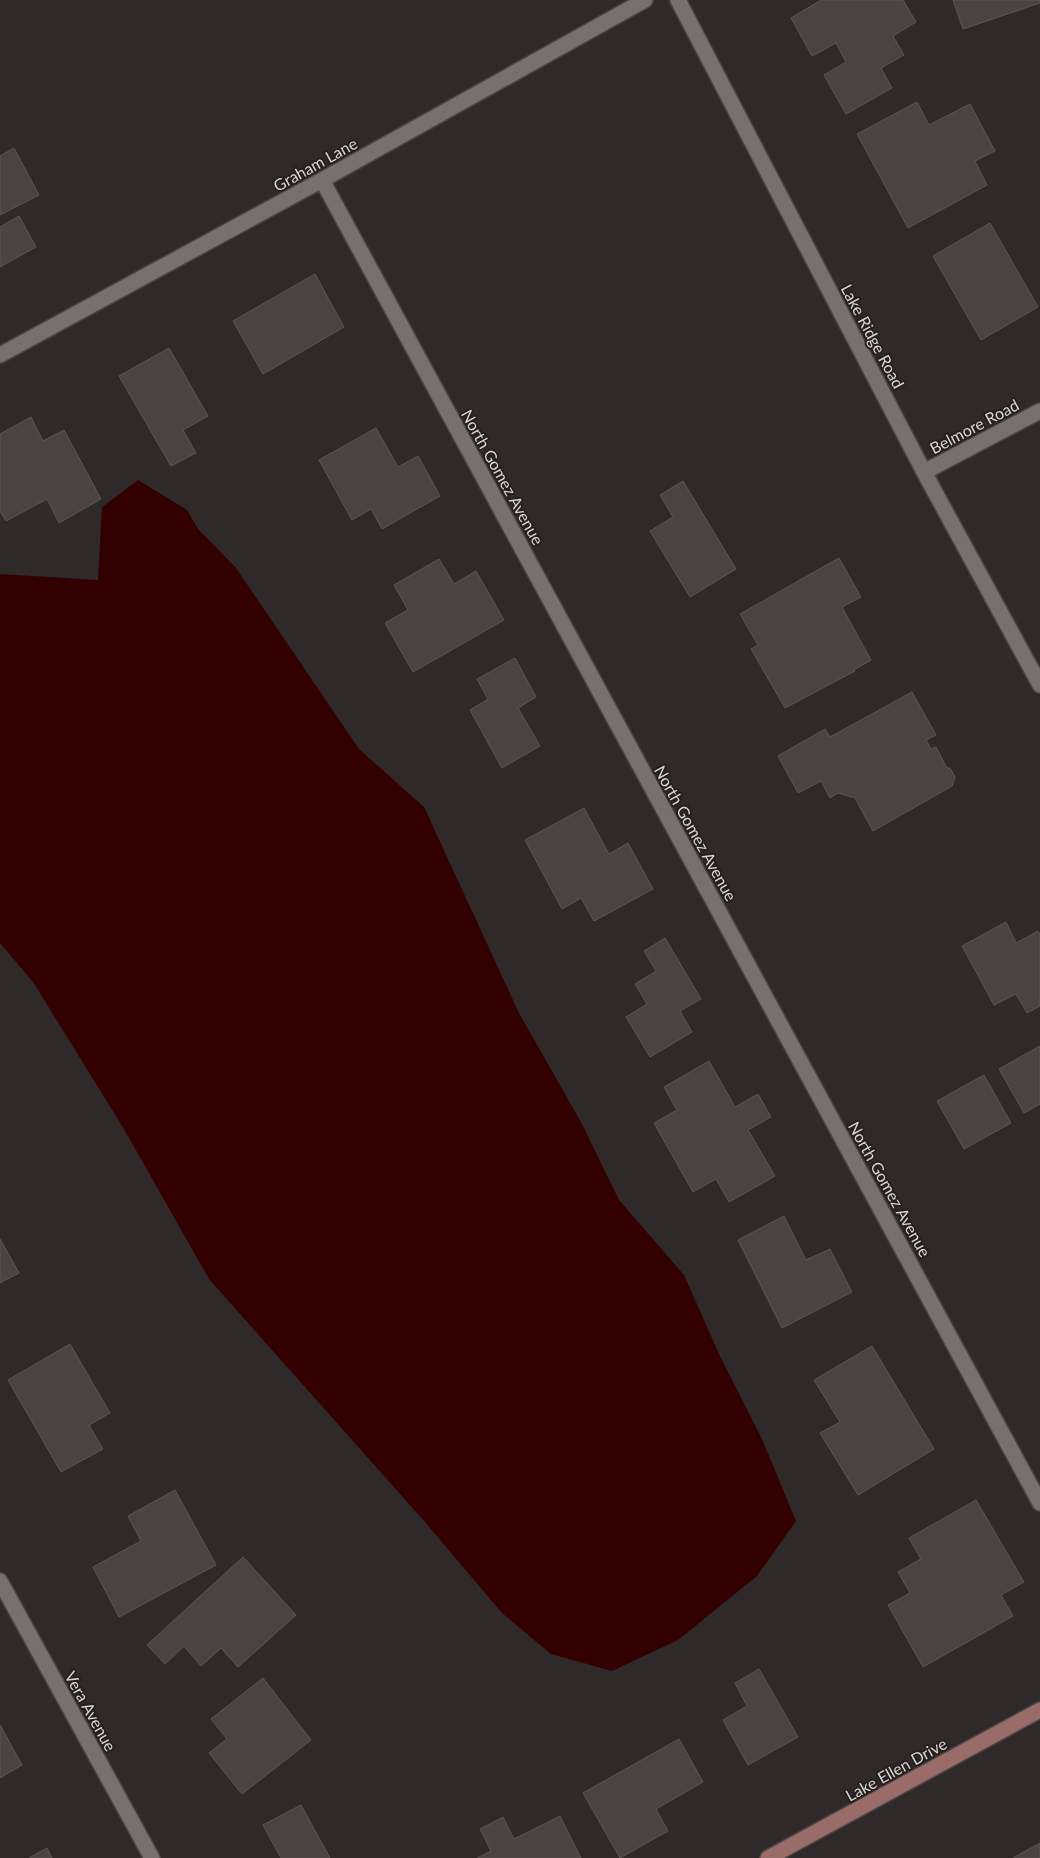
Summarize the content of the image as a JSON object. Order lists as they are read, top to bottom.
{
  "streets": {
    "street": [
      "Graham Lane",
      "Lake Ridge Road",
      "Belmore Road",
      "North Gomez Avenue",
      "Vera Avenue",
      "Lake Ellen Drive"
    ]
  },
  "crossings": [
    ["Graham Lane", "North Gomez Avenue"],
    ["Lake Ridge Road", "Belmore Road"]
  ]
}
